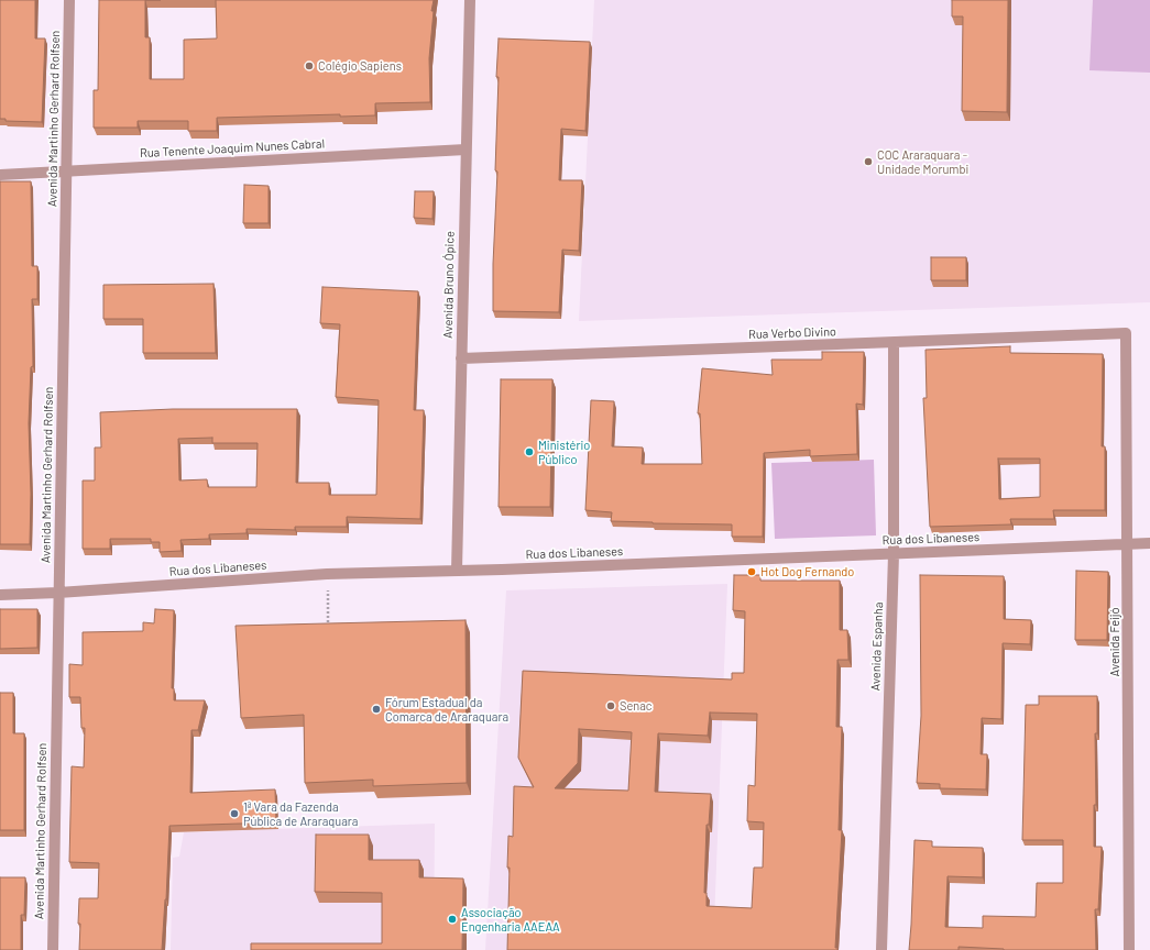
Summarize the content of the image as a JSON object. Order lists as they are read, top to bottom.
{
  "streets": {
    "street": [
      "Avenida Martinho Gerhard Rolfsen",
      "Rua Tenente Joaquim Nunes Cabral",
      "Avenida Bruno Ópice",
      "Rua Verbo Divino",
      "Rua dos Libaneses",
      "Avenida Feijó",
      "Avenida Espanha"
    ]
  },
  "crossings": [
    ["Avenida Martinho Gerhard Rolfsen", "Rua Tenente Joaquim Nunes Cabral"],
    ["Avenida Martinho Gerhard Rolfsen", "Rua dos Libaneses"],
    ["Rua Tenente Joaquim Nunes Cabral", "Avenida Bruno Ópice"],
    ["Avenida Bruno Ópice", "Rua Verbo Divino"],
    ["Avenida Bruno Ópice", "Rua dos Libaneses"],
    ["Rua Verbo Divino", "Avenida Feijó"],
    ["Rua Verbo Divino", "Avenida Espanha"],
    ["Rua dos Libaneses", "Avenida Feijó"],
    ["Rua dos Libaneses", "Avenida Espanha"]
  ],
  "places": [
    "Colégio Sapiens",
    "COC Araraquara - Unidade Morumbi",
    "Ministério Público",
    "Hot Dog Fernando",
    "Senac",
    "Fórum Estadual da Comarca de Araraquara",
    "1ª Vara da Fazenda Pública de Araraquara",
    "Associação Engenharia AAEAA"
  ]
}
